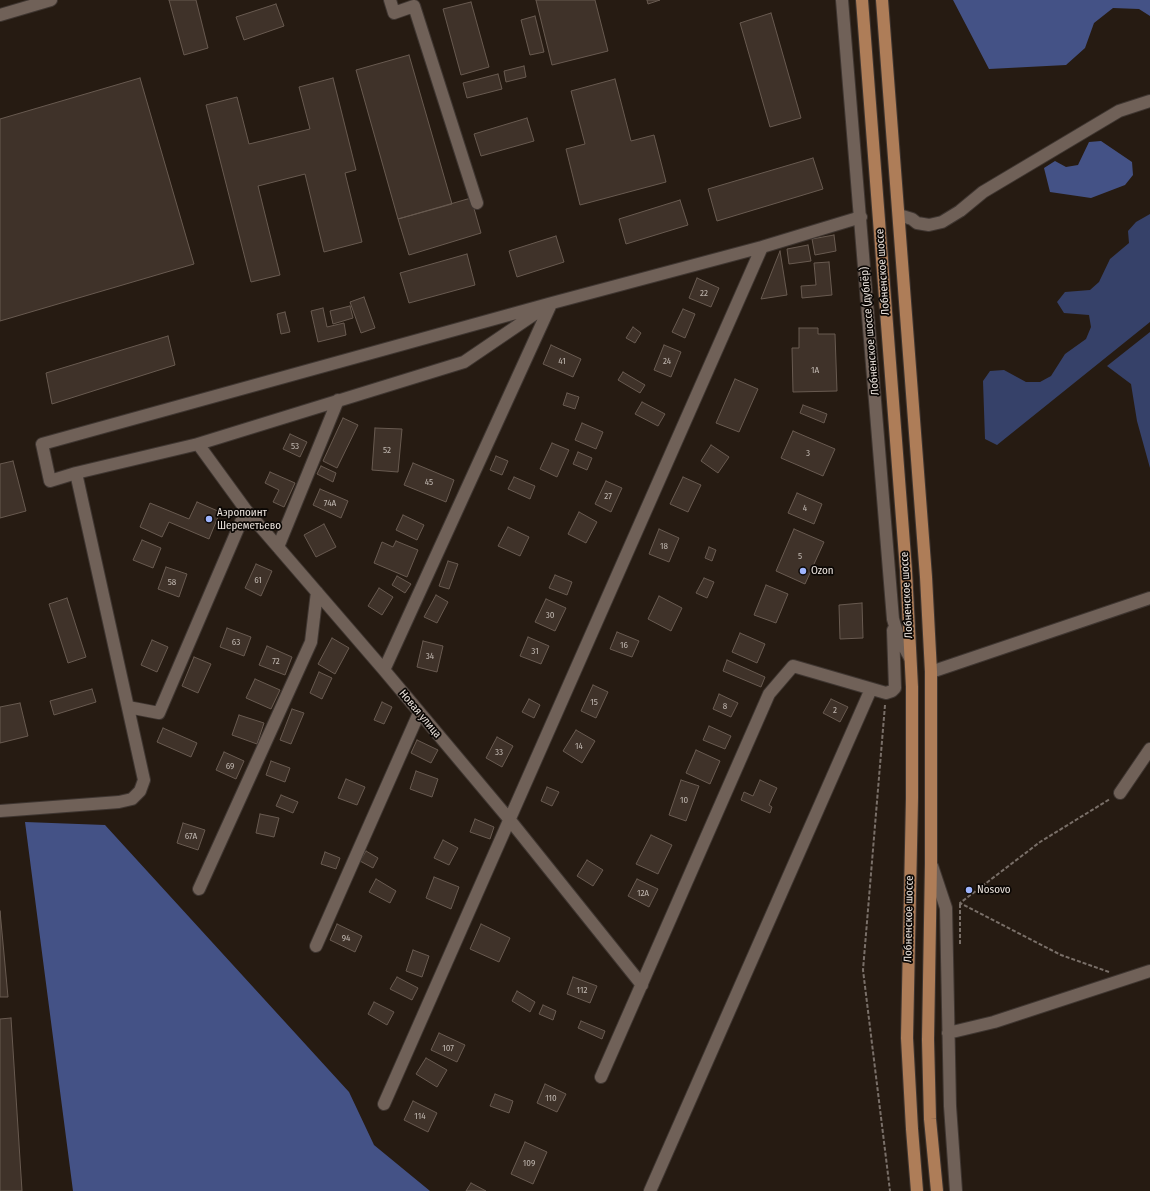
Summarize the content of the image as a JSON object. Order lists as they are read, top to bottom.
{
  "streets": {
    "main road": ["Лобненское шоссе"],
    "street": ["Лобненское шоссе (дублёр)", "Новая улица"]
  },
  "crossings": [
    ["Лобненское шоссе", "Лобненское шоссе (дублёр)"]
  ],
  "places": ["Аэропоинт Шереметьево", "Ozon", "Nosovo"],
  "house_numbers": [
    "22",
    "41",
    "24",
    "1А",
    "53",
    "52",
    "3",
    "45",
    "27",
    "74А",
    "4",
    "18",
    "5",
    "61",
    "58",
    "30",
    "63",
    "16",
    "31",
    "34",
    "72",
    "15",
    "8",
    "2",
    "14",
    "33",
    "69",
    "10",
    "67А",
    "12А",
    "94",
    "112",
    "107",
    "110",
    "114",
    "109"
  ]
}
